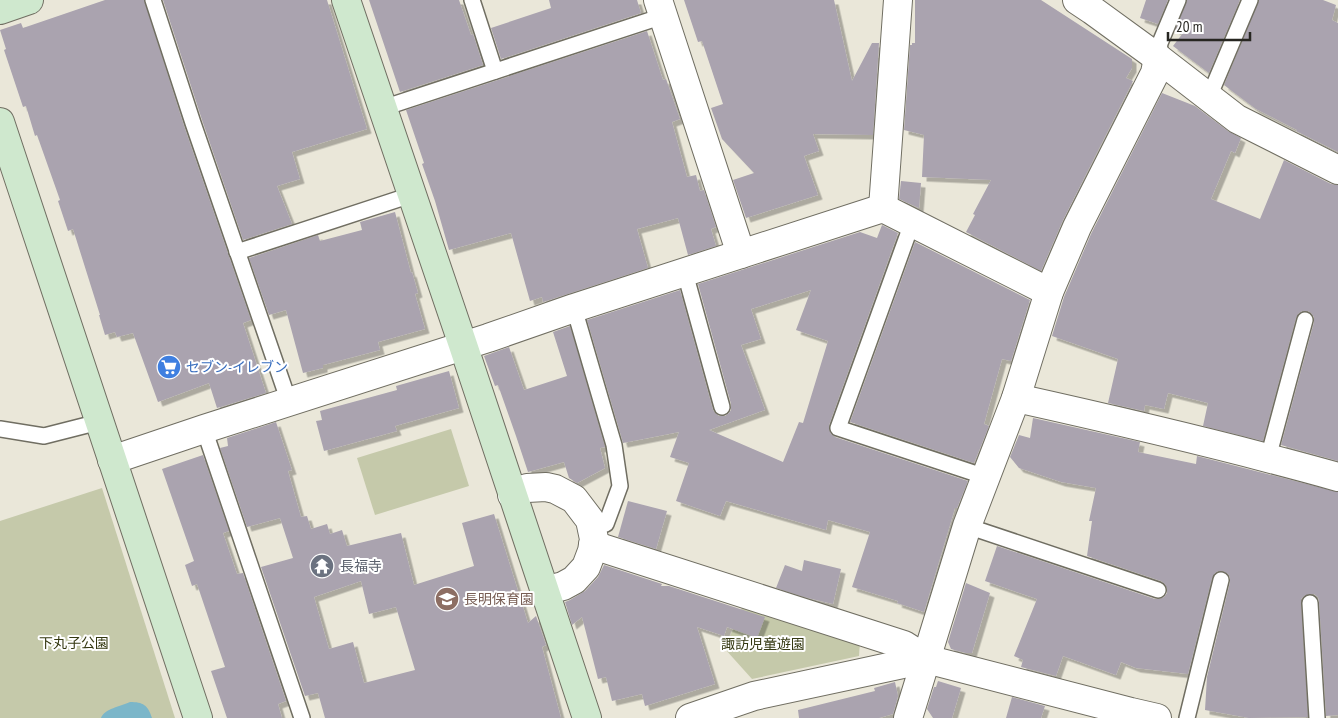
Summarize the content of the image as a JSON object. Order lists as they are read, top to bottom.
{
  "parks": ["下丸子公園", "諏訪児童遊園"],
  "places": {
    "supermarket": ["セブン-イレブン"],
    "temple": ["長福寺"],
    "school or university": ["長明保育園"]
  },
  "scale_bar": "20 m"
}
